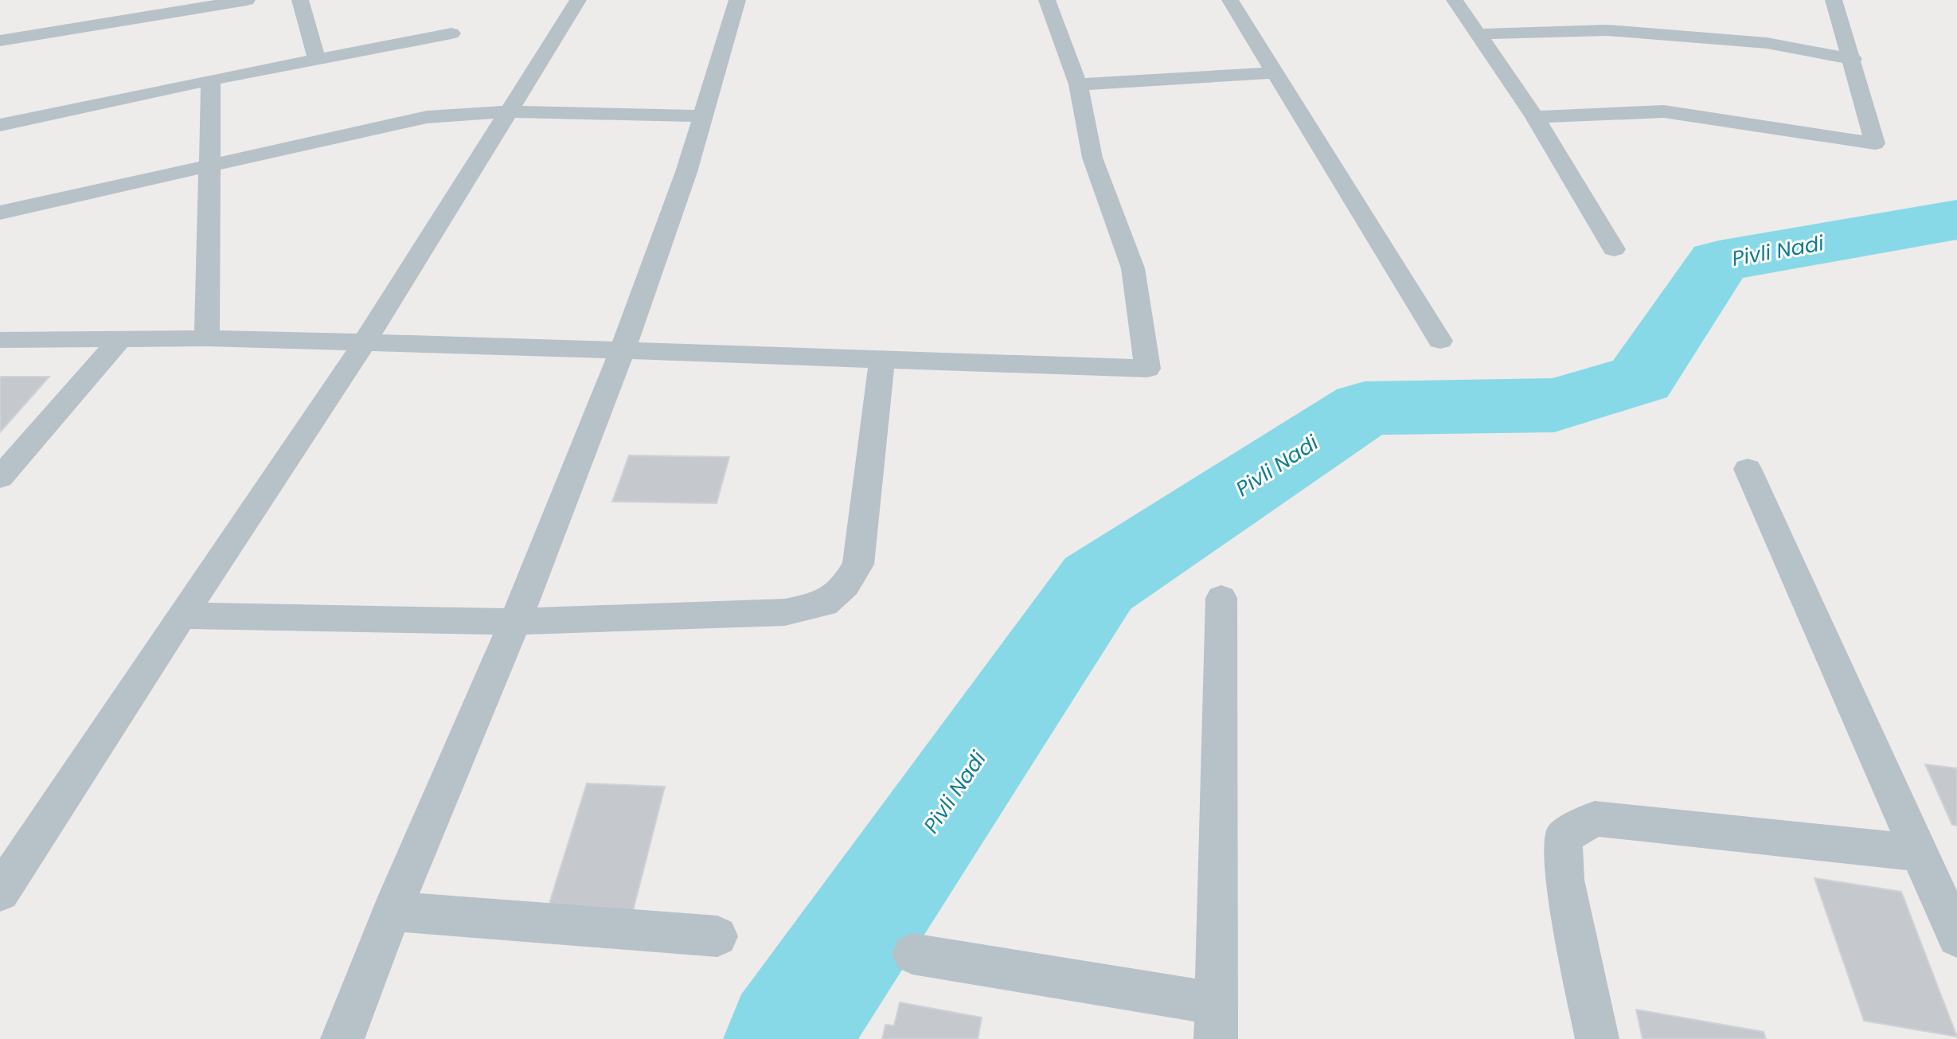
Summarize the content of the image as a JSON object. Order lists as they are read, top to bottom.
{
  "water": ["Pivli Nadi"]
}
